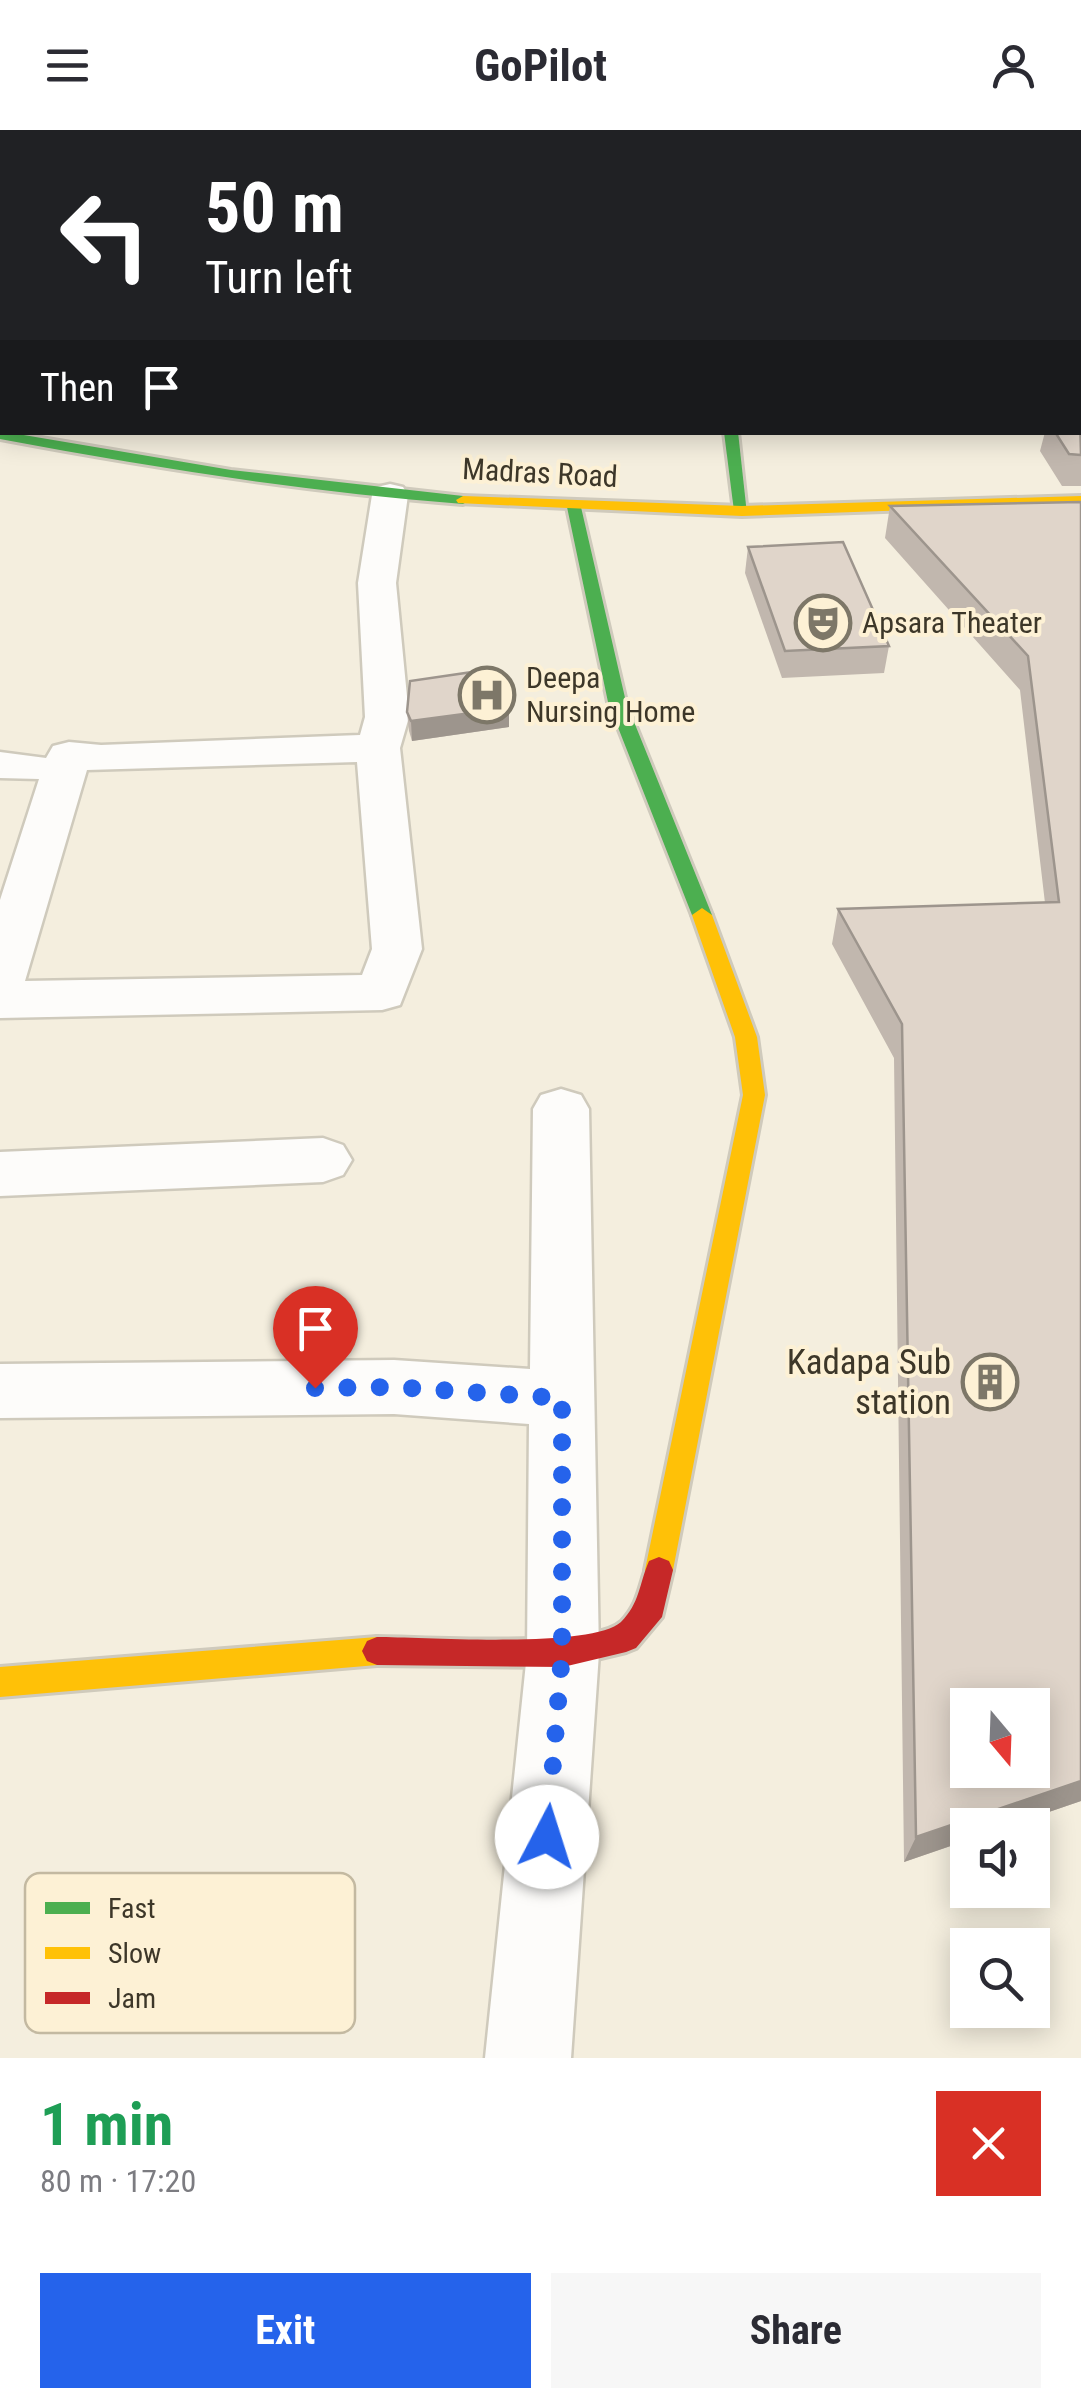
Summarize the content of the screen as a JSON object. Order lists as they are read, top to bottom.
{
  "streets": {
    "main road": ["Madras Road"]
  },
  "places": {
    "theatre": ["Apsara Theater"],
    "hospital": ["Deepa Nursing Home"],
    "building": ["Kadapa Sub station"]
  },
  "legend": ["Fast", "Slow", "Jam"],
  "north": "bottom",
  "page": {
    "header": "GoPilot",
    "turn": ["50 m", "Turn left"],
    "then": "Then",
    "heading": ["1 min", "80 m · 17:20"],
    "buttons": ["Exit", "Share"]
  }
}
